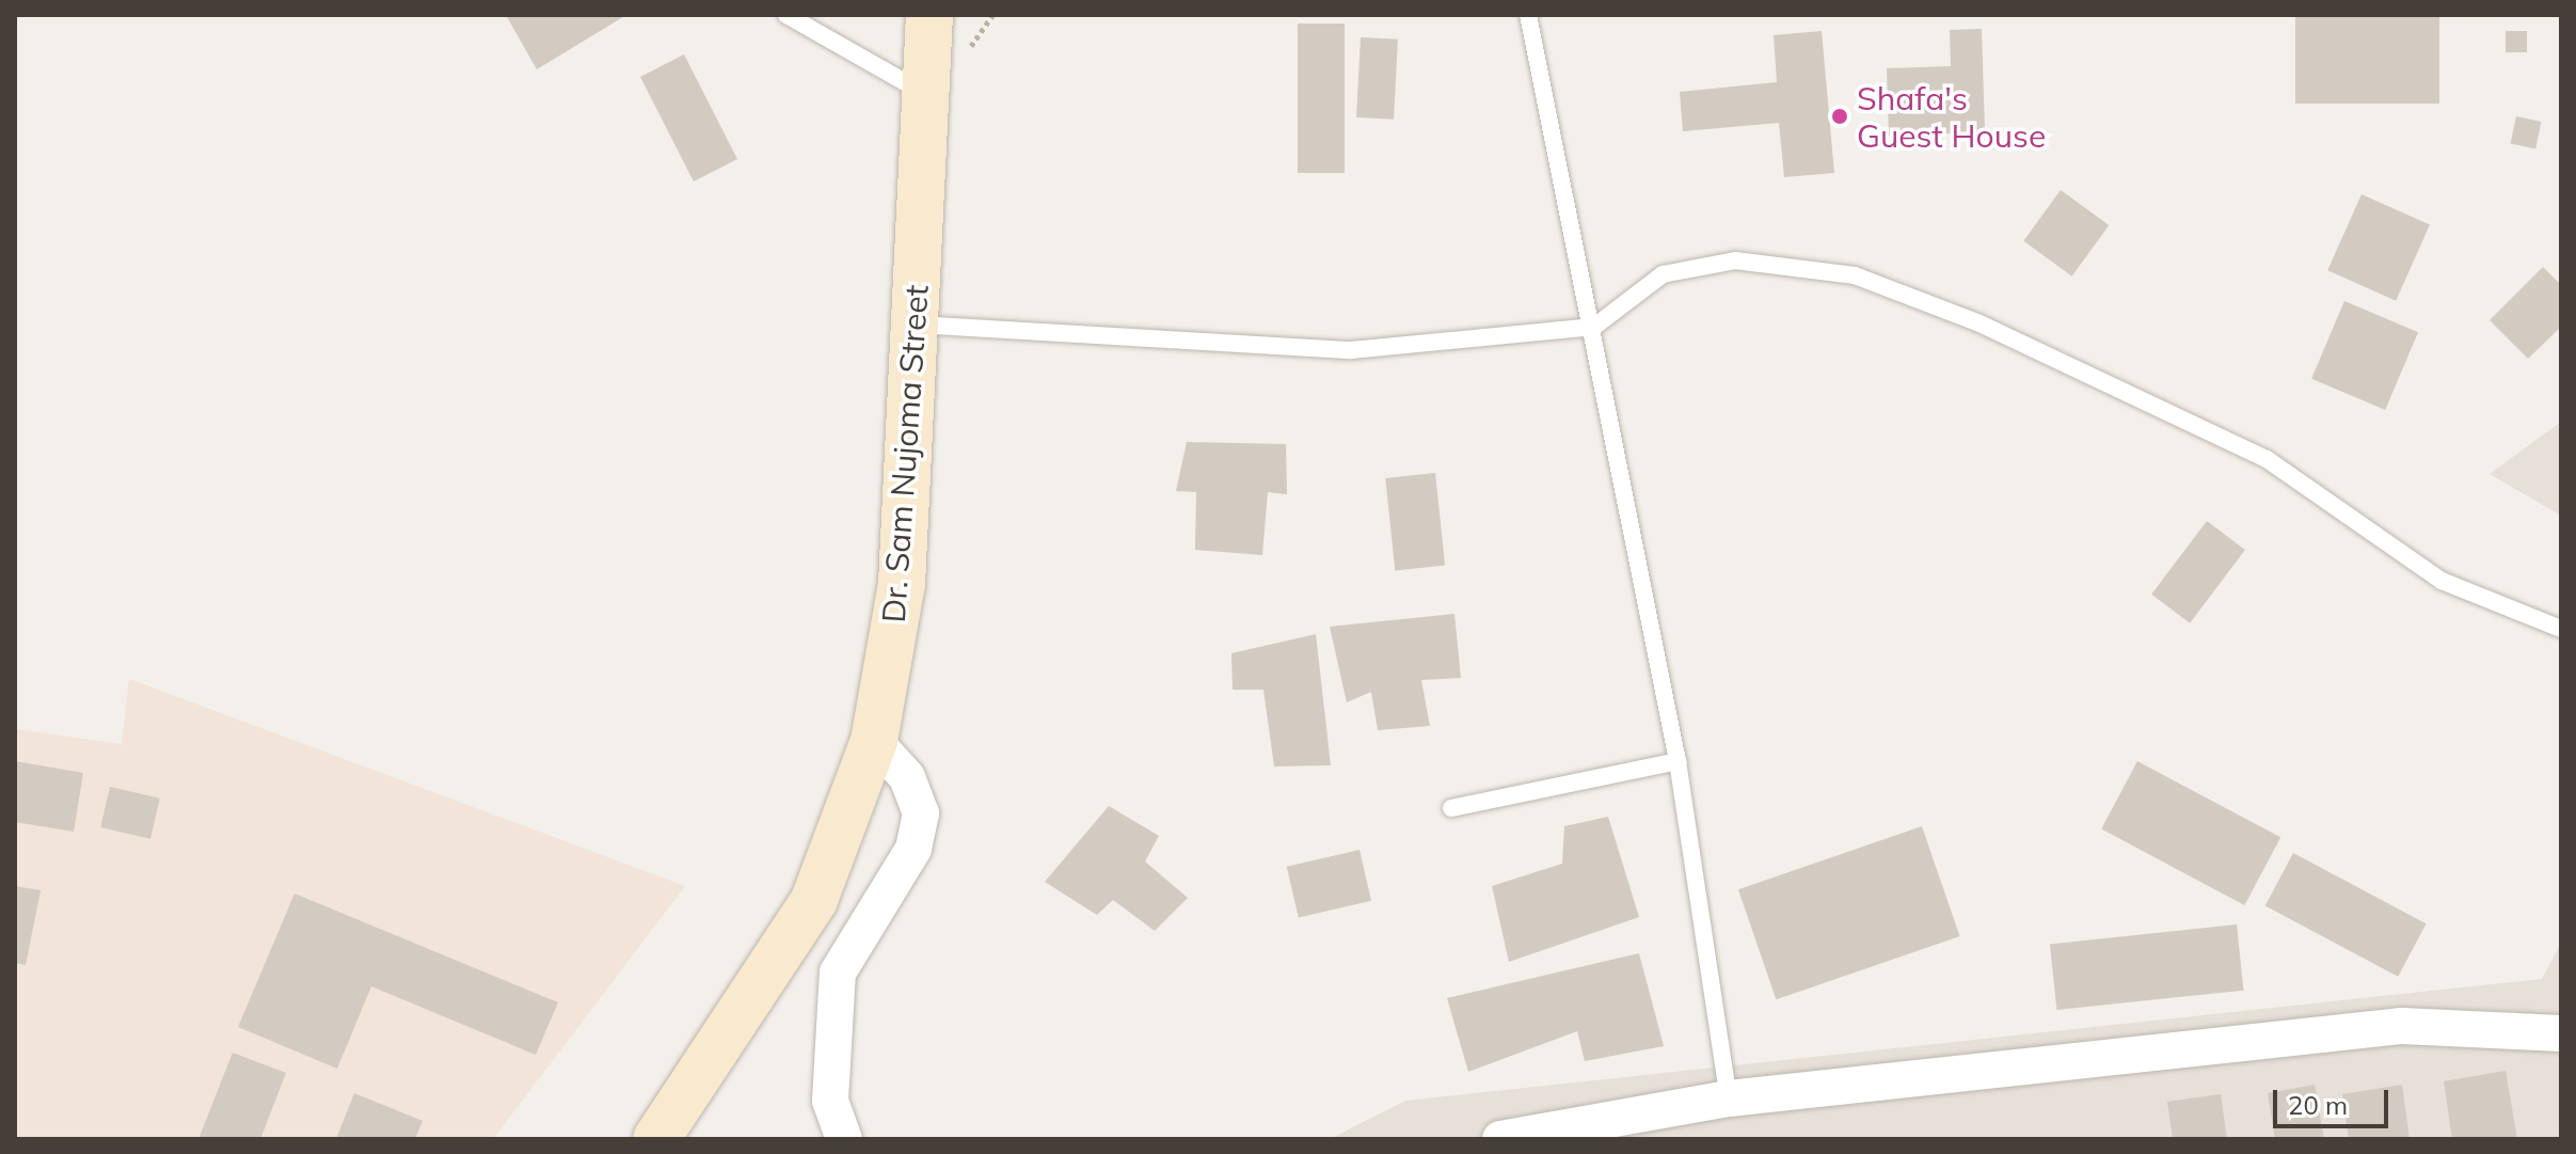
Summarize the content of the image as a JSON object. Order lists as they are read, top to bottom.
{
  "streets": {
    "street": ["Dr. Sam Nujoma Street"]
  },
  "places": ["Shafa's Guest House"],
  "scale_bar": "20 m"
}
